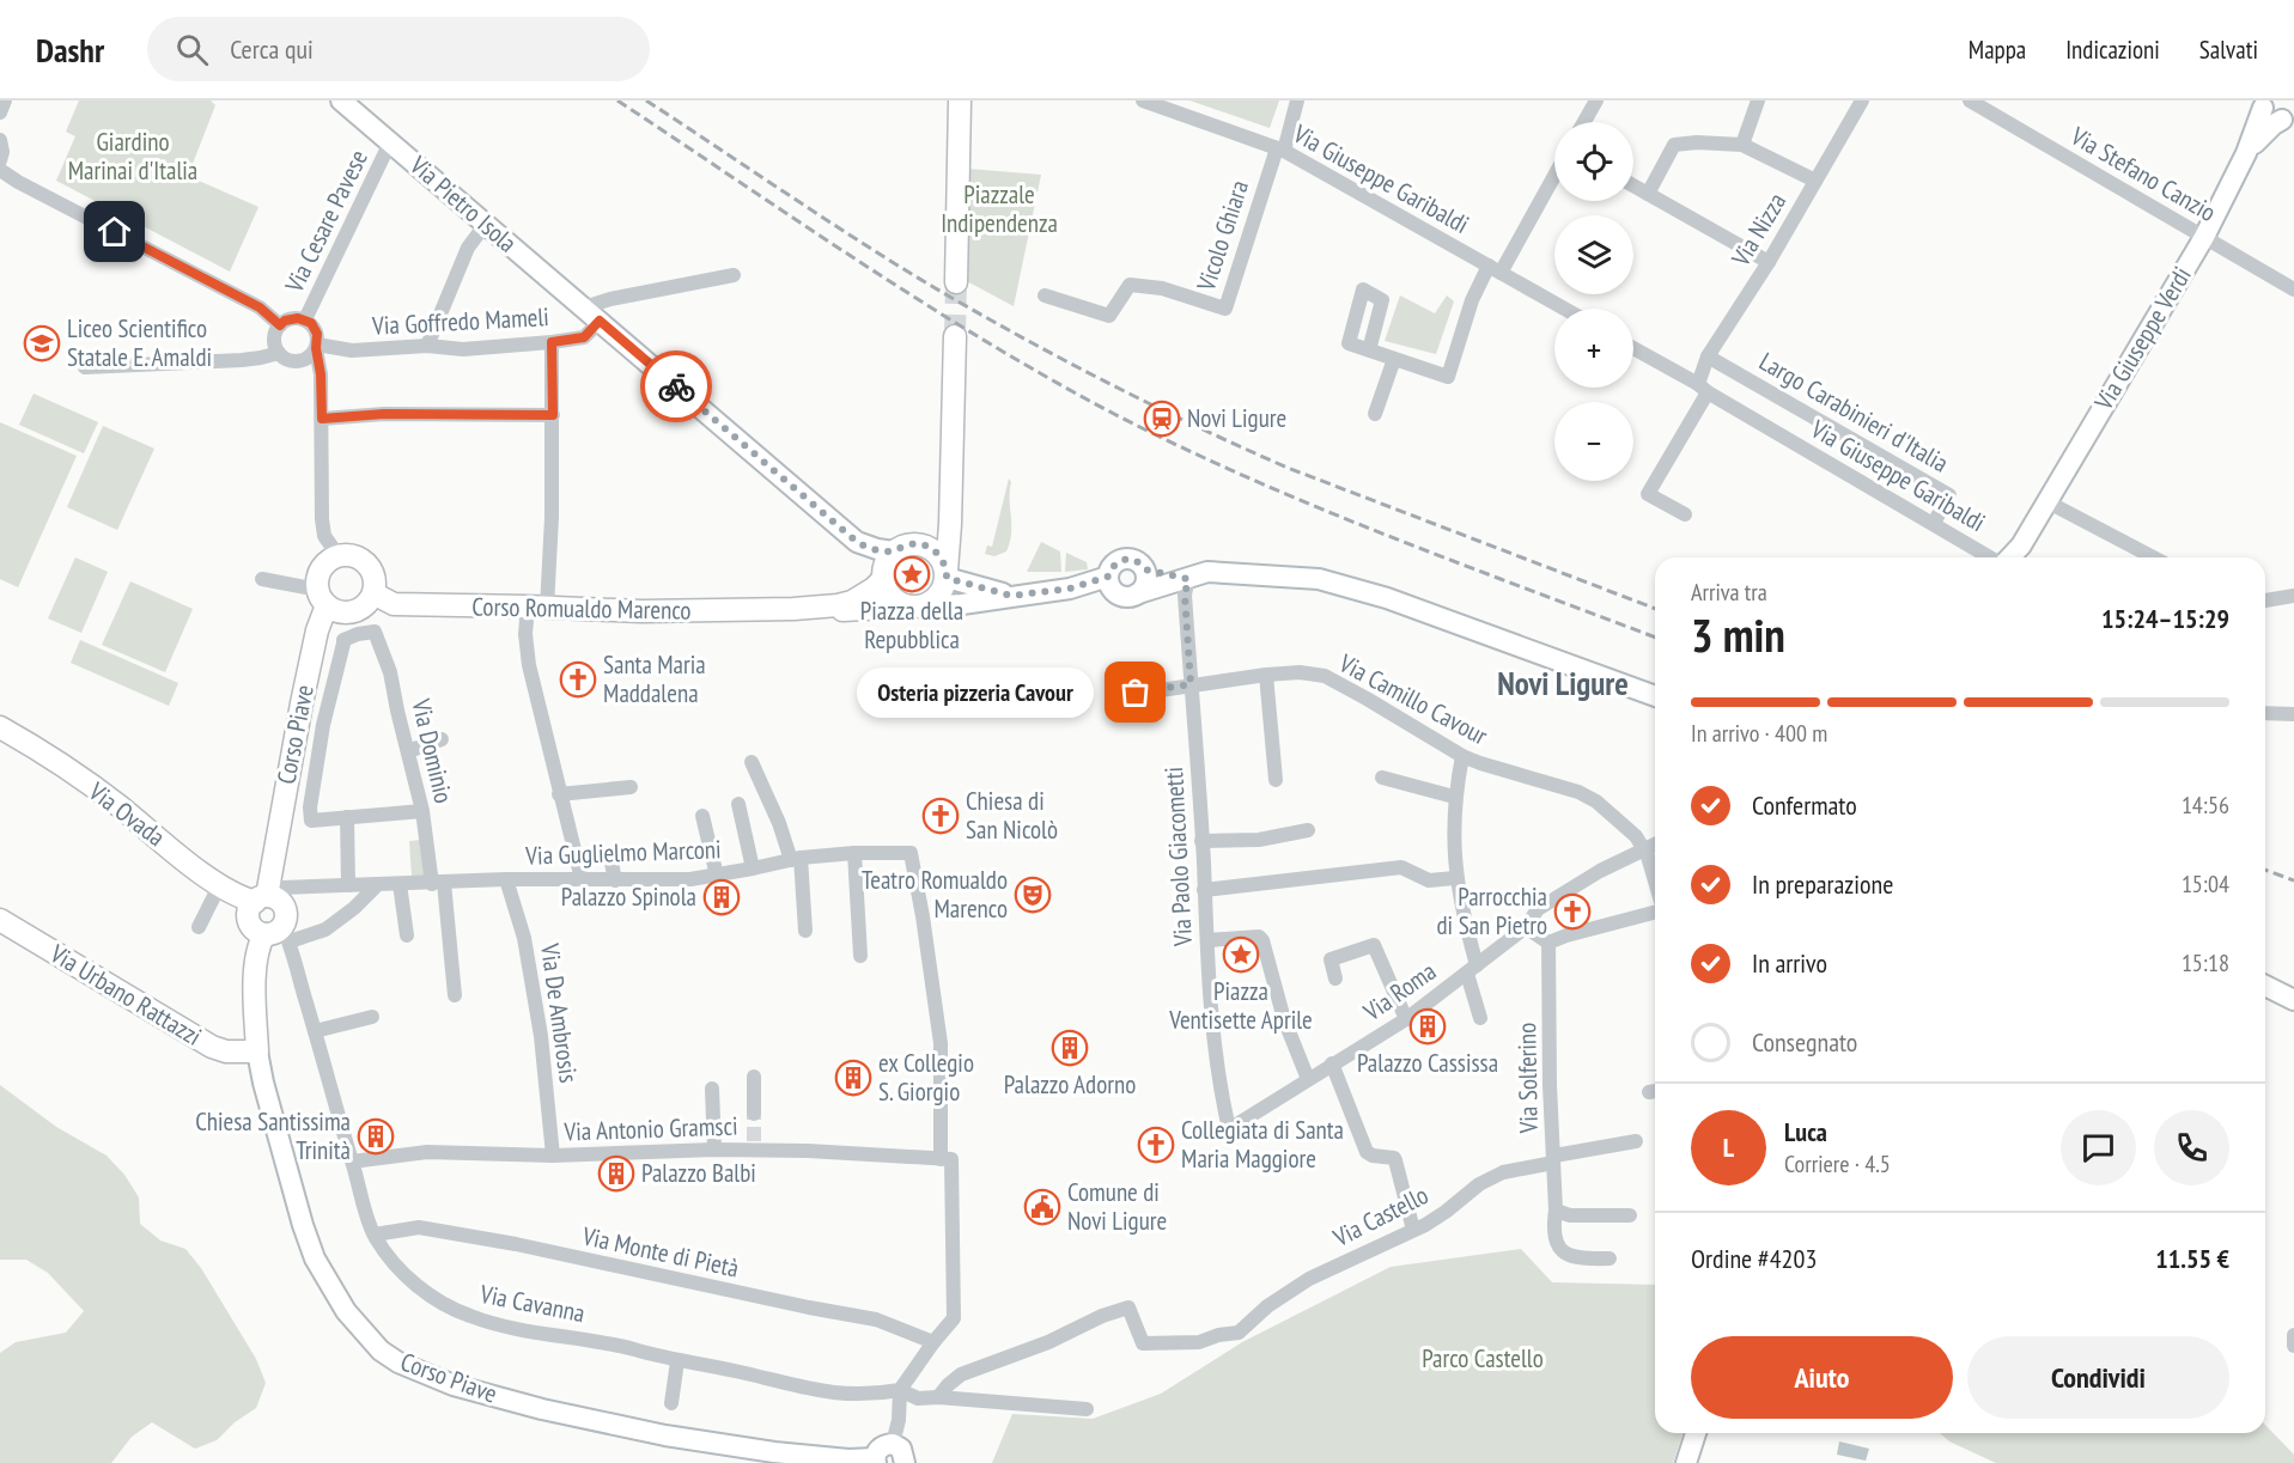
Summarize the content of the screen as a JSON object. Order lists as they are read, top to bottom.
{
  "streets": {
    "main road": [
      "Via Pietro Isola",
      "Via Giuseppe Verdi",
      "Corso Romualdo Marenco",
      "Corso Piave",
      "Via Ovada",
      "Via Urbano Rattazzi"
    ],
    "street": [
      "Via Stefano Canzio",
      "Via Giuseppe Garibaldi",
      "Via Cesare Pavese",
      "Via Nizza",
      "Vicolo Ghiara",
      "Via Goffredo Mameli",
      "Largo Carabinieri d'Italia",
      "Via Camillo Cavour",
      "Via Dominio",
      "Via Guglielmo Marconi",
      "Via Paolo Giacometti",
      "Via Roma",
      "Via De Ambrosis",
      "Via Solferino",
      "Via Antonio Gramsci",
      "Via Castello",
      "Via Monte di Pietà",
      "Via Cavanna"
    ]
  },
  "crossings": [
    ["Via Stefano Canzio", "Via Giuseppe Verdi"],
    ["Via Giuseppe Garibaldi", "Via Nizza"],
    ["Via Giuseppe Garibaldi", "Vicolo Ghiara"],
    ["Via Giuseppe Garibaldi", "Largo Carabinieri d'Italia"],
    ["Via Pietro Isola", "Via Cesare Pavese"],
    ["Via Pietro Isola", "Via Goffredo Mameli"],
    ["Via Pietro Isola", "Corso Romualdo Marenco"],
    ["Via Cesare Pavese", "Via Goffredo Mameli"],
    ["Via Nizza", "Largo Carabinieri d'Italia"],
    ["Corso Romualdo Marenco", "Corso Piave"],
    ["Via Camillo Cavour", "Via Paolo Giacometti"],
    ["Via Camillo Cavour", "Via Roma"],
    ["Corso Piave", "Via Dominio"],
    ["Corso Piave", "Via Ovada"],
    ["Corso Piave", "Via Guglielmo Marconi"],
    ["Corso Piave", "Via Urbano Rattazzi"],
    ["Corso Piave", "Via Cavanna"],
    ["Via Dominio", "Via Guglielmo Marconi"],
    ["Via Ovada", "Via Guglielmo Marconi"],
    ["Via Ovada", "Via Cavanna"],
    ["Via Guglielmo Marconi", "Via De Ambrosis"],
    ["Via Guglielmo Marconi", "Via Antonio Gramsci"],
    ["Via Guglielmo Marconi", "Via Cavanna"],
    ["Via Paolo Giacometti", "Via Roma"],
    ["Via De Ambrosis", "Via Antonio Gramsci"],
    ["Via Solferino", "Via Castello"],
    ["Via Antonio Gramsci", "Via Cavanna"],
    ["Via Monte di Pietà", "Via Cavanna"]
  ],
  "districts": ["Novi Ligure"],
  "parks": ["Giardino Marinai d'Italia", "Piazzale Indipendenza", "Parco Castello"],
  "places": {
    "school or university": ["Liceo Scientifico Statale E. Amaldi"],
    "station": ["Novi Ligure"],
    "place": ["Piazza della Repubblica", "Piazza Ventisette Aprile"],
    "church": [
      "Santa Maria Maddalena",
      "Chiesa di San Nicolò",
      "Parrocchia di San Pietro",
      "Collegiata di Santa Maria Maggiore"
    ],
    "other": ["Osteria pizzeria Cavour"],
    "theatre": ["Teatro Romualdo Marenco"],
    "building": [
      "Palazzo Spinola",
      "Palazzo Cassissa",
      "Palazzo Adorno",
      "ex Collegio S. Giorgio",
      "Chiesa Santissima Trinità",
      "Palazzo Balbi"
    ],
    "public building": ["Comune di Novi Ligure"]
  },
  "page": {
    "header": "Dashr",
    "search": "Cerca qui",
    "nav": ["Mappa", "Indicazioni", "Salvati"],
    "map_buttons": ["+", "−"],
    "heading": ["3 min", "Arriva tra", "15:24–15:29"],
    "panel": [
      "Luca",
      "Corriere · 4.5",
      "Ordine #4203",
      "11.55 €"
    ],
    "bubble": "Osteria pizzeria Cavour",
    "bar": "In arrivo · 400 m",
    "list": [
      ["Confermato", "14:56"],
      ["In preparazione", "15:04"],
      ["In arrivo", "15:18"],
      "Consegnato"
    ],
    "round": "L",
    "buttons": ["Aiuto", "Condividi"]
  }
}
